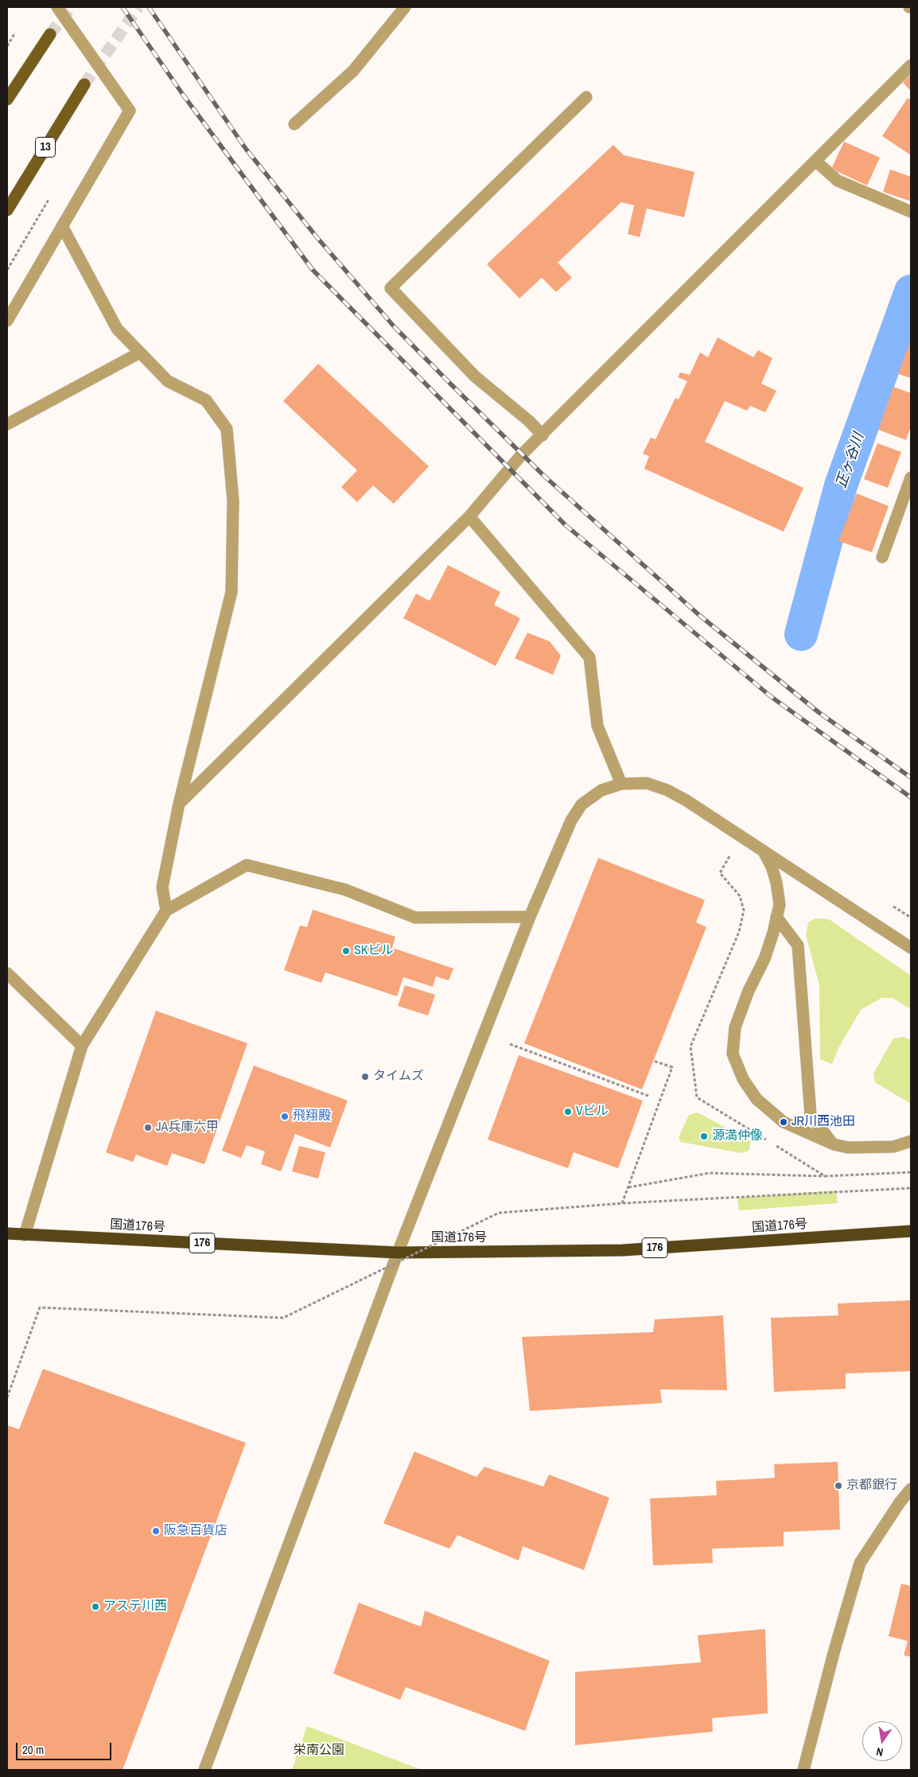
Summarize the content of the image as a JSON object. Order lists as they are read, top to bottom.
{
  "streets": {
    "highway": ["国道176号", "176"],
    "main road": ["13"]
  },
  "water": ["正ヶ谷川"],
  "parks": ["栄南公園"],
  "places": [
    "SKビル",
    "タイムズ",
    "Vビル",
    "飛翔殿",
    "JR川西池田",
    "JA兵庫六甲",
    "源満仲像",
    "京都銀行",
    "阪急百貨店",
    "アステ川西"
  ],
  "scale_bar": "20 m",
  "north": "bottom"
}
